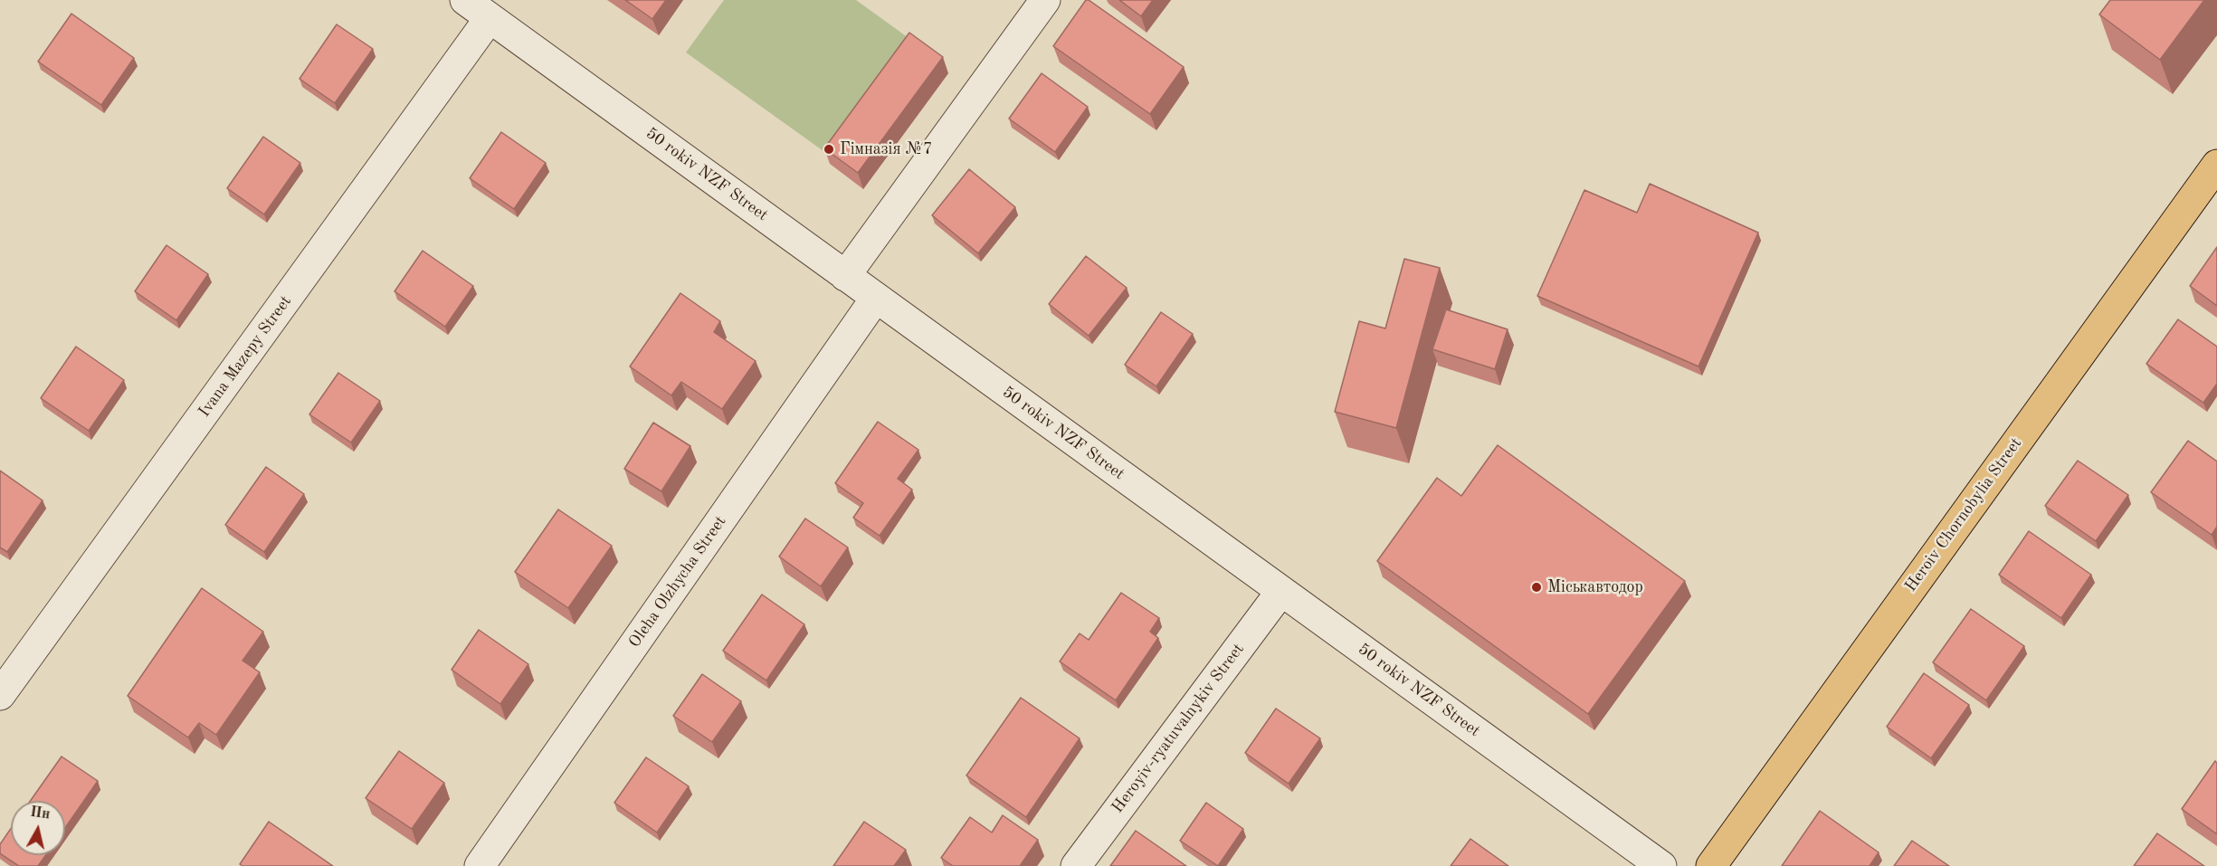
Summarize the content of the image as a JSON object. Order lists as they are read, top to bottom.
{
  "streets": {
    "main road": ["Heroiv Chornobylia Street"],
    "street": [
      "50 rokiv NZF Street",
      "Ivana Mazepy Street",
      "Oleha Olzhycha Street",
      "Heroyiv-ryatuvalnykiv Street"
    ]
  },
  "crossings": [
    ["50 rokiv NZF Street", "Ivana Mazepy Street"],
    ["50 rokiv NZF Street", "Oleha Olzhycha Street"],
    ["50 rokiv NZF Street", "Heroyiv-ryatuvalnykiv Street"]
  ],
  "places": ["Гімназія №7", "Міськавтодор"],
  "north": "top"
}
